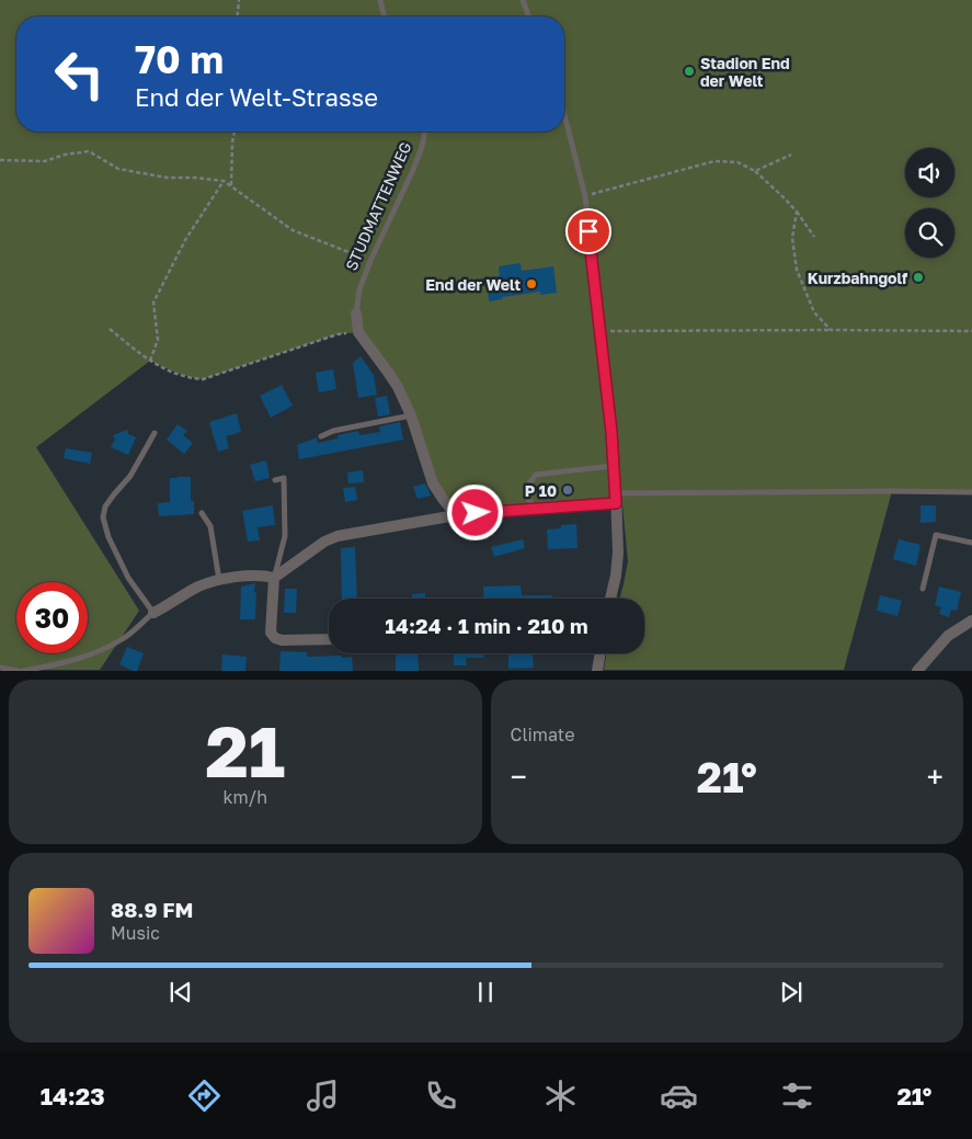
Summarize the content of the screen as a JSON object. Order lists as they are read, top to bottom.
{
  "streets": {
    "street": ["STUDMATTENWEG"]
  },
  "places": [
    "Stadion End der Welt",
    "Kurzbahngolf",
    "End der Welt",
    "P 10"
  ],
  "page": {
    "turn": ["70 m", "End der Welt-Strasse"],
    "limit": "30",
    "trip": "14:24 · 1 min · 210 m",
    "tile": [
      ["21", "km/h"],
      "Climate"
    ],
    "heat": ["−", "21°", "+"],
    "song": ["88.9 FM", "Music"],
    "tabs": ["14:23", "21°"]
  }
}
